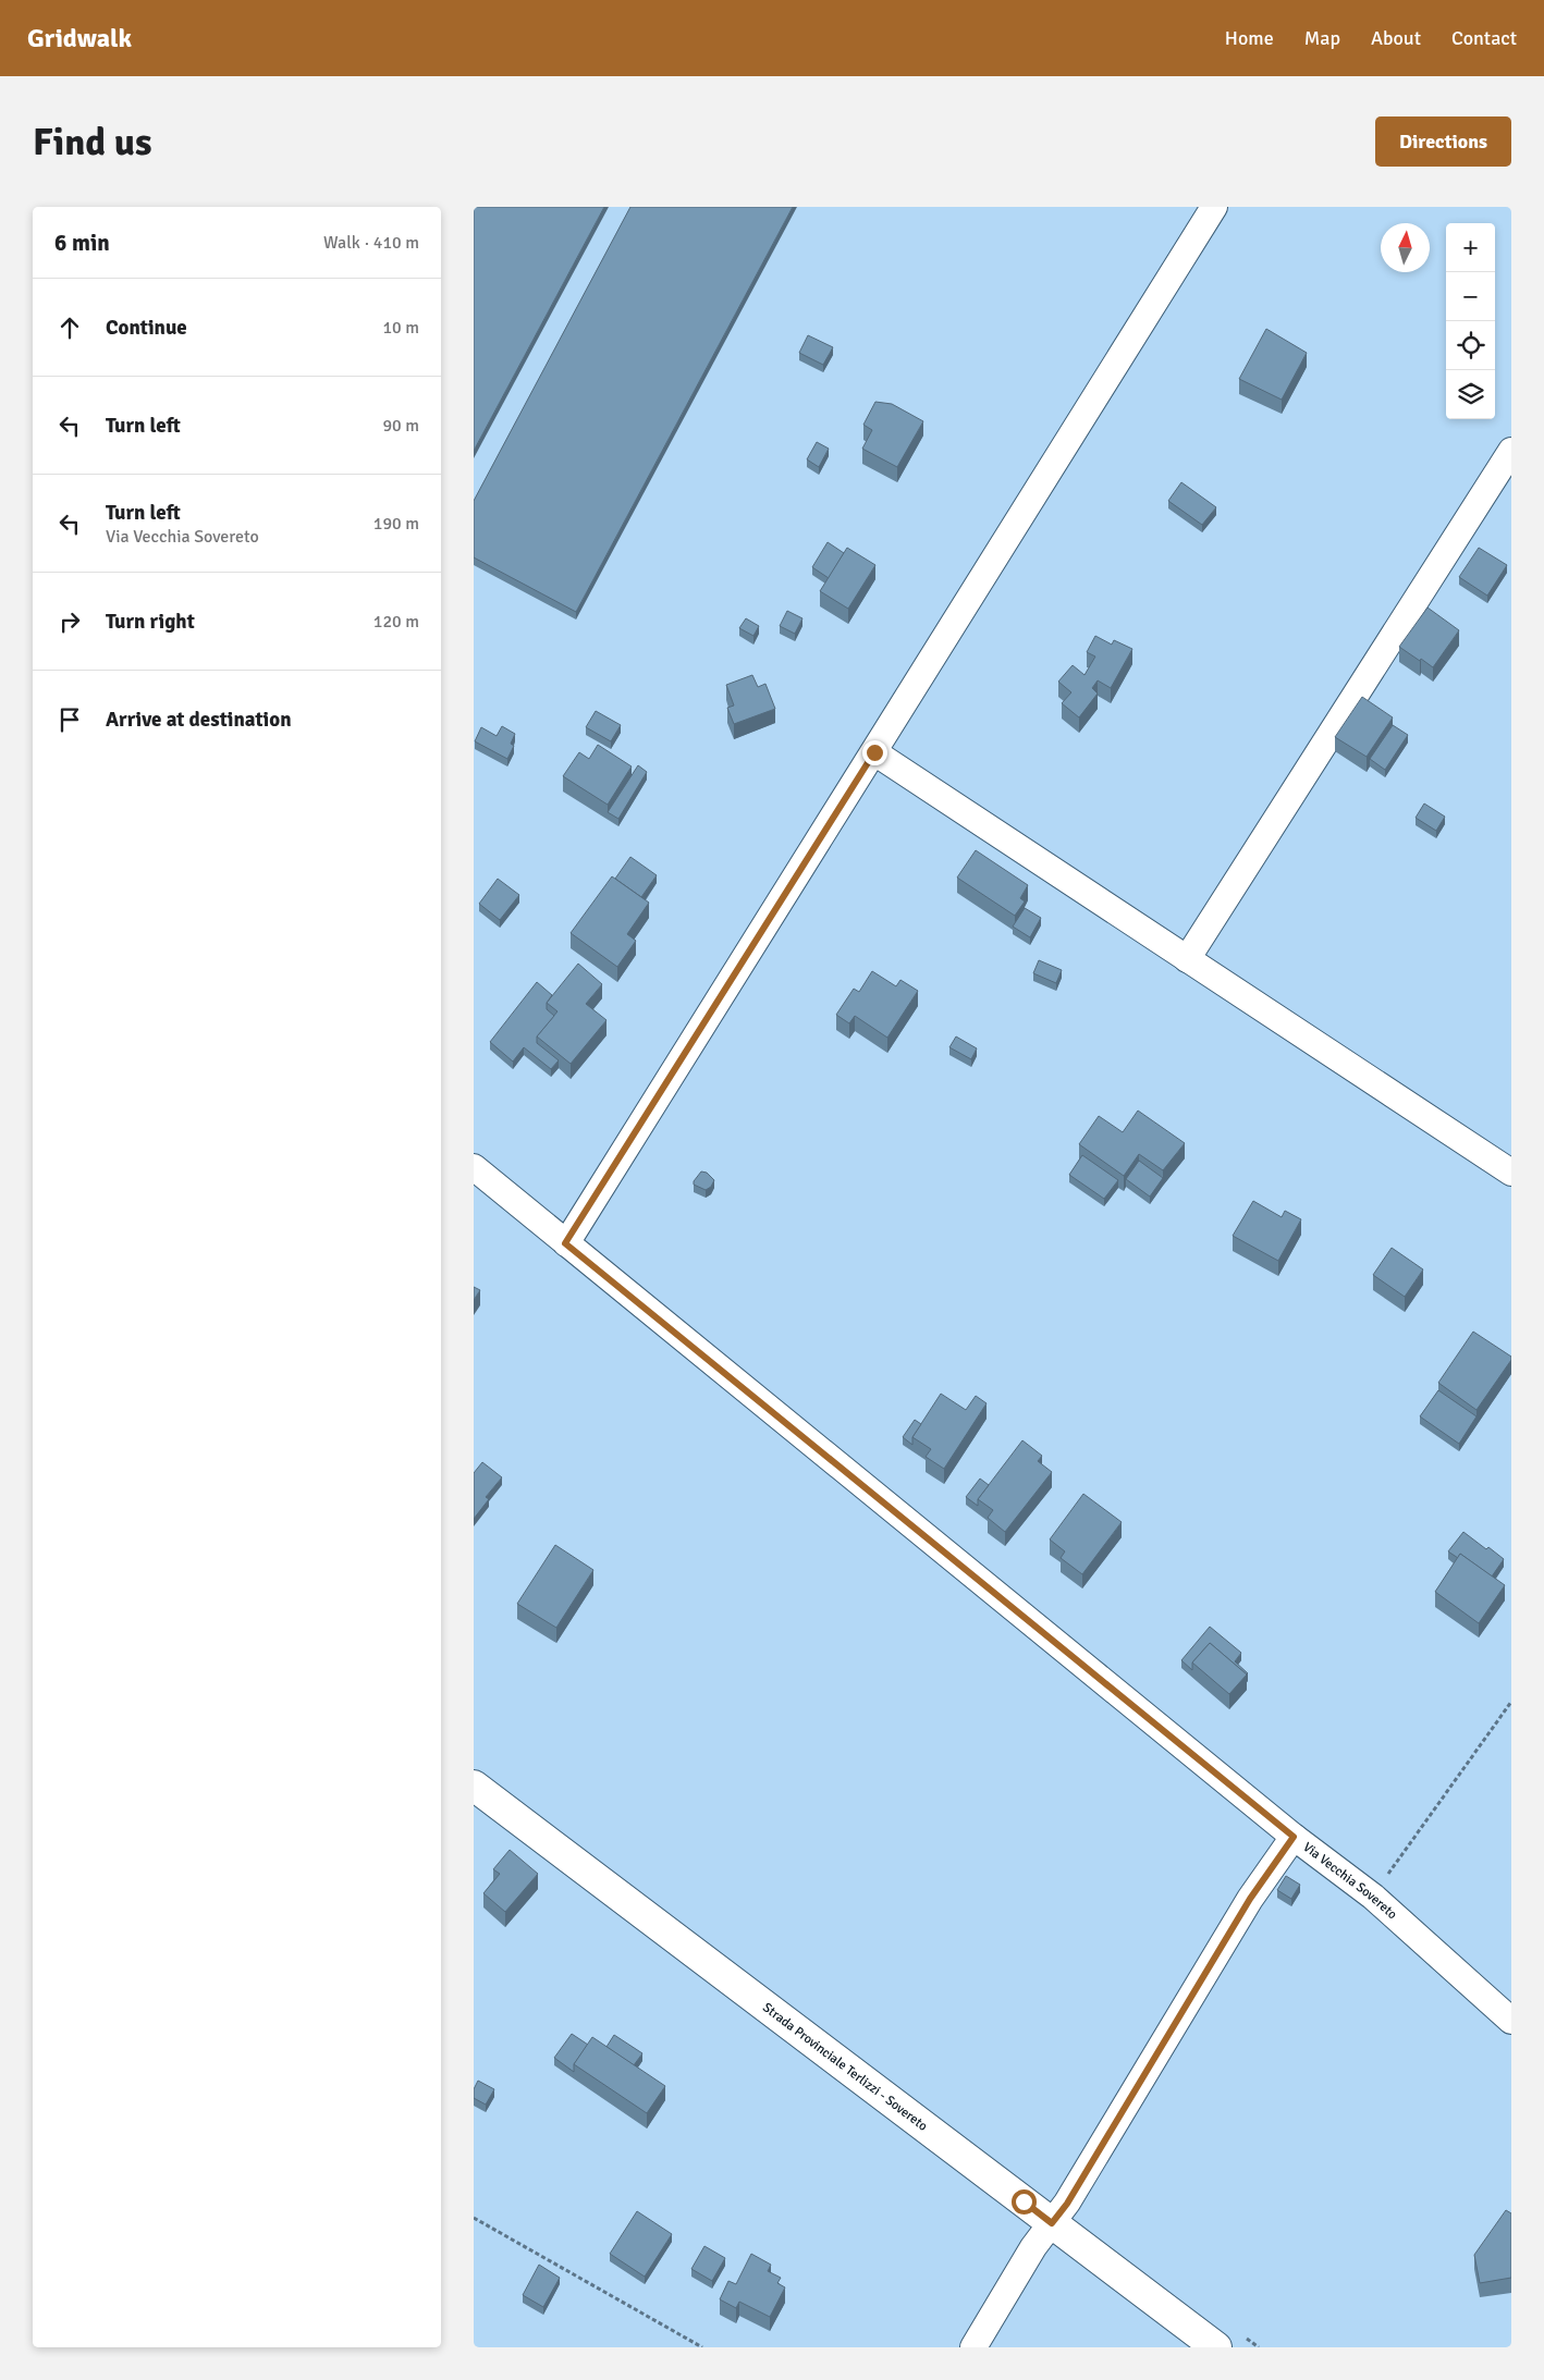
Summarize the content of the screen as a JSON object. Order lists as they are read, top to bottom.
{
  "streets": {
    "main road": ["Strada Provinciale Terlizzi - Sovereto"],
    "street": ["Via Vecchia Sovereto"]
  },
  "north": "top",
  "page": {
    "header": "Gridwalk",
    "nav": [
      "Home",
      "Map",
      "About",
      "Contact"
    ],
    "buttons": "Directions",
    "title": "Find us",
    "heading": ["6 min", "Walk · 410 m"],
    "map_buttons": ["+", "−"],
    "list": [
      ["Continue", "10 m"],
      ["Turn left", "90 m"],
      ["Turn left", "Via Vecchia Sovereto", "190 m"],
      ["Turn right", "120 m"],
      "Arrive at destination"
    ]
  }
}
